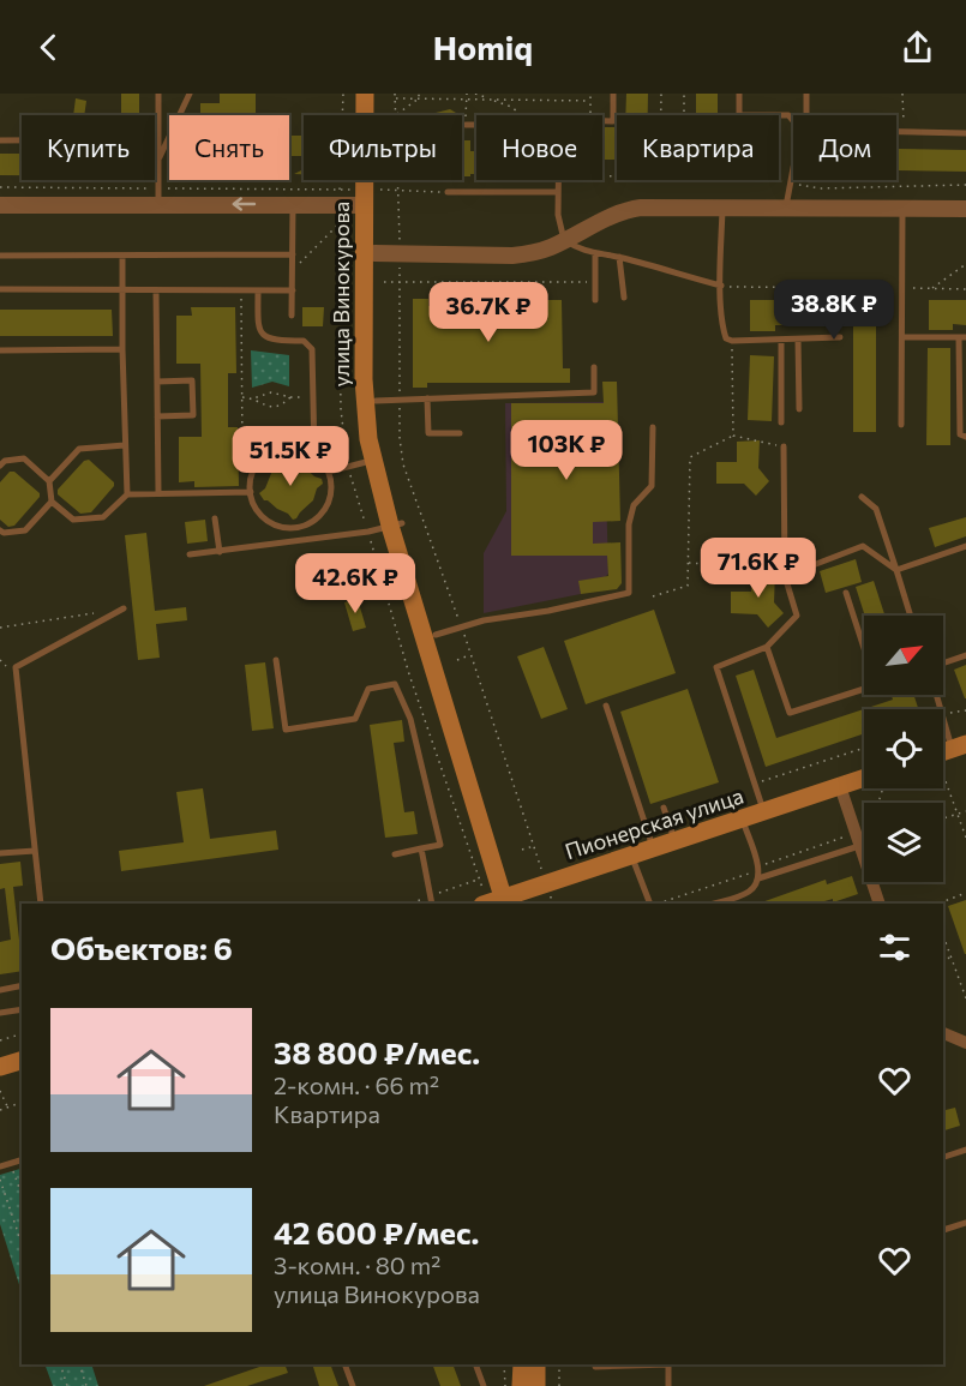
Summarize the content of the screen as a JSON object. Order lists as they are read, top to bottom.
{
  "streets": {
    "main road": ["улица Винокурова", "Пионерская улица"]
  },
  "crossings": [
    ["улица Винокурова", "Пионерская улица"]
  ],
  "north": "top right",
  "page": {
    "header": "Homiq",
    "chip": [
      "Купить",
      "Снять",
      "Фильтры",
      "Новое",
      "Квартира",
      "Дом"
    ],
    "price": [
      "38.8K ₽",
      "36.7K ₽",
      "103K ₽",
      "51.5K ₽",
      "71.6K ₽",
      "42.6K ₽"
    ],
    "heading": "Объектов: 6",
    "list": [
      {
        "name": "38 800 ₽/мес.",
        "note": "2-комн. · 66 m² · Квартира"
      },
      {
        "name": "42 600 ₽/мес.",
        "note": "3-комн. · 80 m² · улица Винокурова"
      }
    ]
  }
}
